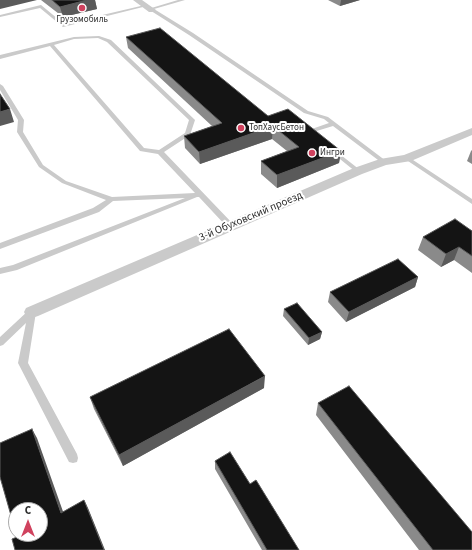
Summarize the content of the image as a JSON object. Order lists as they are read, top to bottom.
{
  "streets": {
    "street": ["3-й Обуховский проезд"]
  },
  "places": ["Грузомобиль", "ТопХаусБетон", "Ингри"],
  "north": "top"
}
